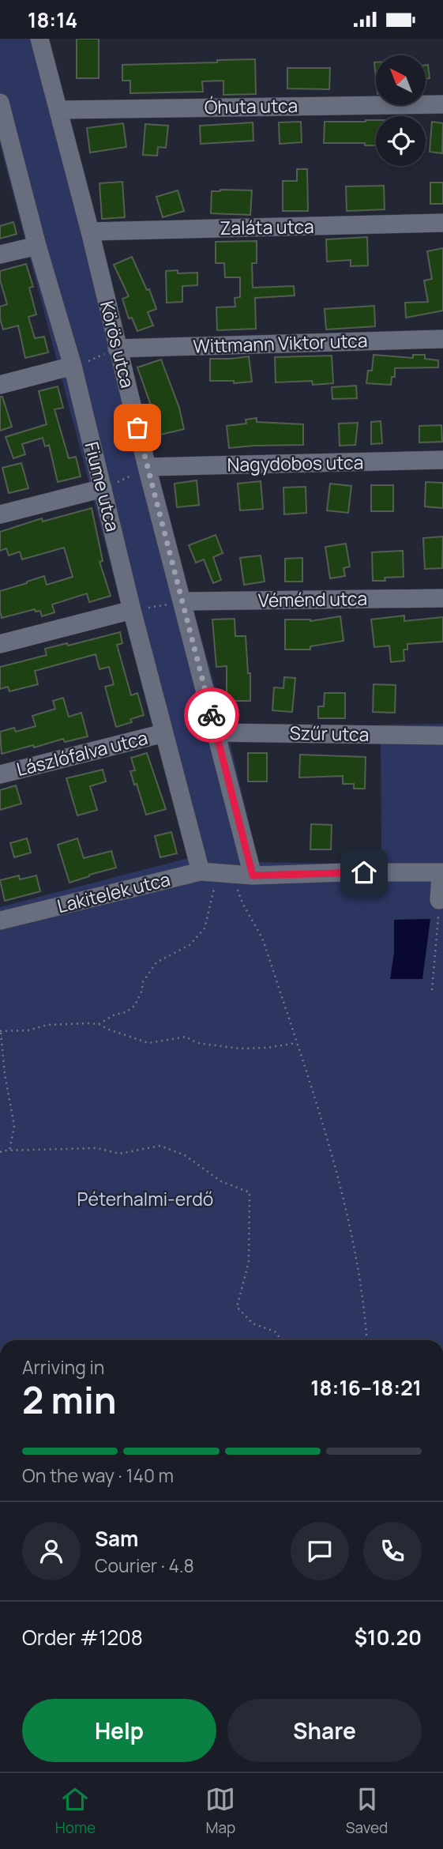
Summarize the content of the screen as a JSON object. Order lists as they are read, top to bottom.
{
  "streets": {
    "street": [
      "Óhuta utca",
      "Zaláta utca",
      "Wittmann Viktor utca",
      "Körös utca",
      "Nagydobos utca",
      "Fiume utca",
      "Véménd utca",
      "Szűr utca",
      "Lászlófalva utca",
      "Lakitelek utca"
    ]
  },
  "crossings": [
    ["Óhuta utca", "Körös utca"],
    ["Zaláta utca", "Körös utca"],
    ["Wittmann Viktor utca", "Körös utca"],
    ["Körös utca", "Nagydobos utca"],
    ["Körös utca", "Véménd utca"],
    ["Körös utca", "Szűr utca"],
    ["Körös utca", "Lakitelek utca"],
    ["Fiume utca", "Lászlófalva utca"],
    ["Fiume utca", "Lakitelek utca"]
  ],
  "parks": ["Péterhalmi-erdő"],
  "north": "top left",
  "page": {
    "status": "18:14",
    "heading": ["2 min", "Arriving in", "18:16–18:21"],
    "panel": [
      "Sam",
      "Courier · 4.8",
      "Order #1208",
      "$10.20"
    ],
    "bar": "On the way · 140 m",
    "buttons": ["Help", "Share"],
    "tabs": ["Home", "Map", "Saved"]
  }
}
